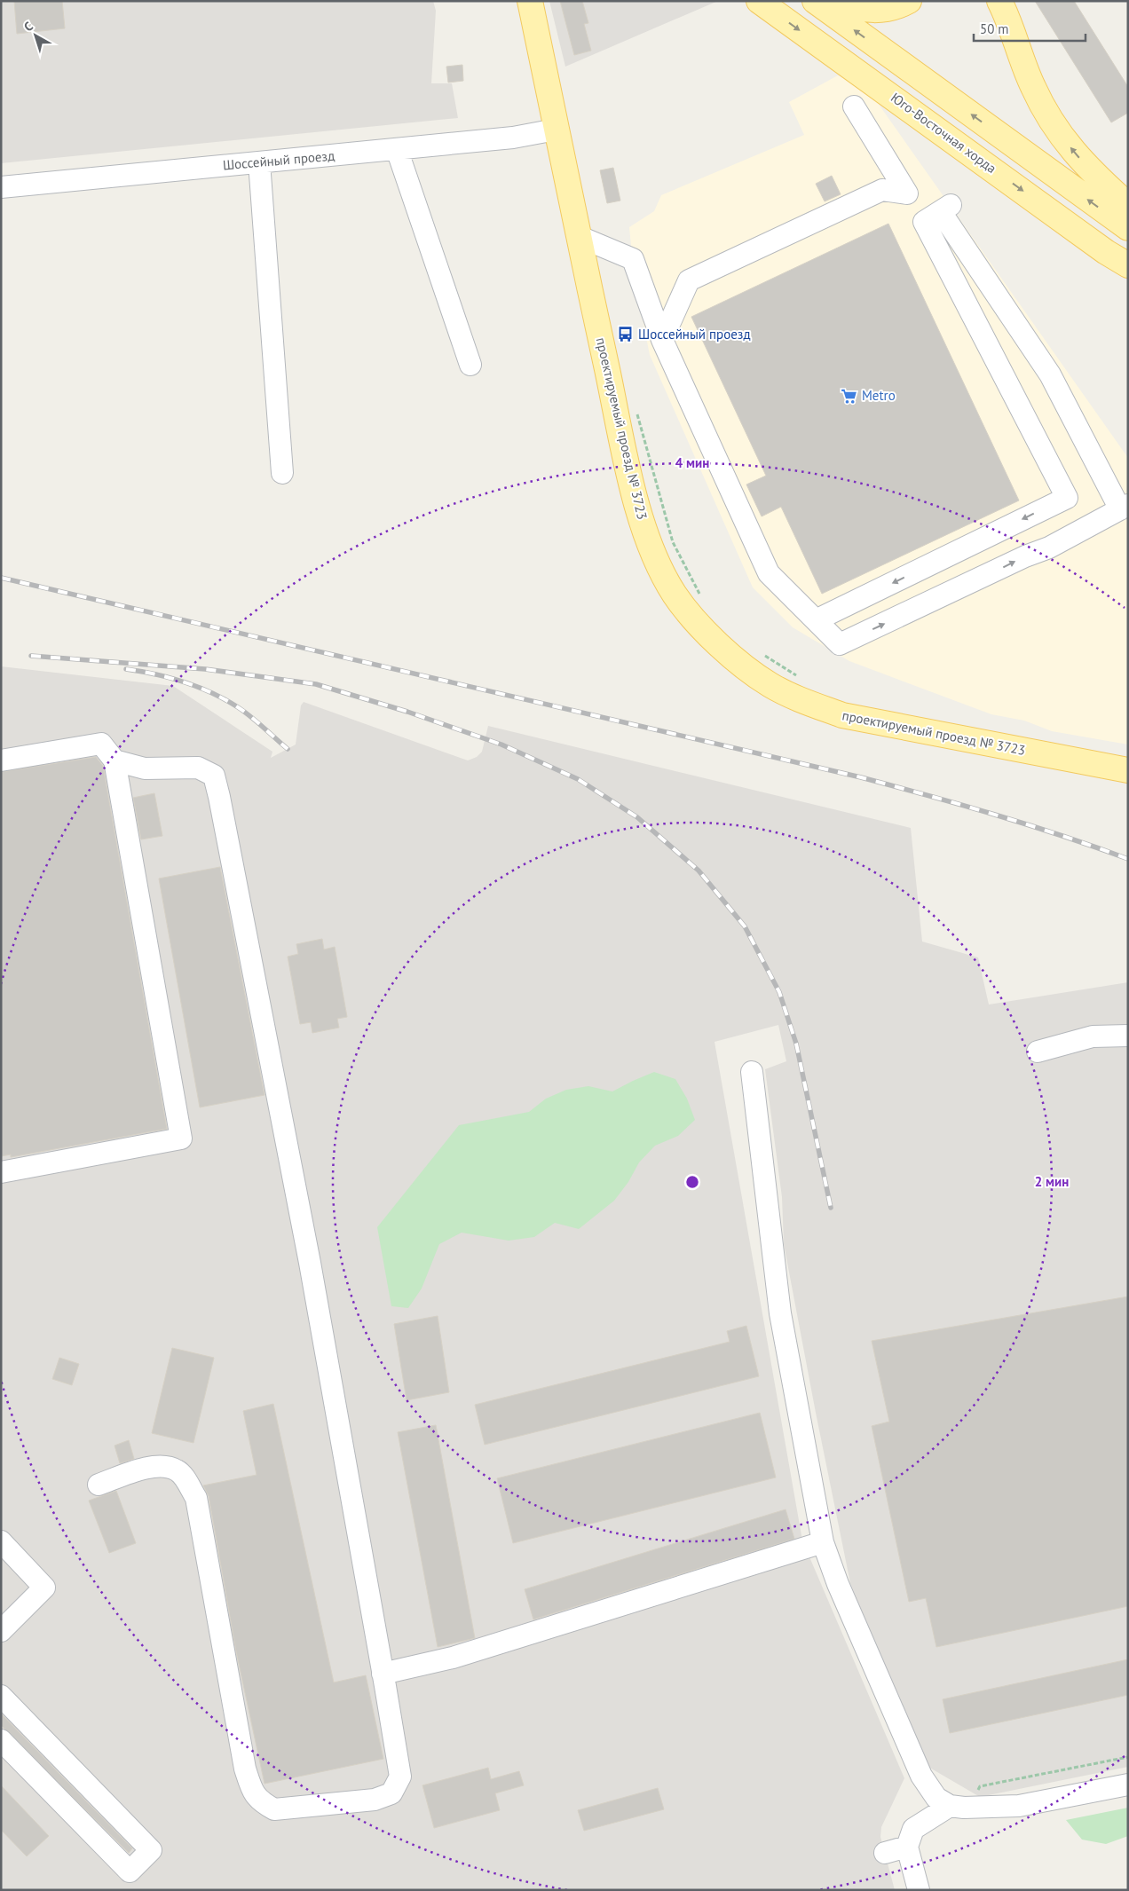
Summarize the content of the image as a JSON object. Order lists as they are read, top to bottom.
{
  "streets": {
    "main road": ["Юго-Восточная хорда", "проектируемый проезд № 3723"],
    "street": ["Шоссейный проезд"]
  },
  "crossings": [
    ["Шоссейный проезд", "проектируемый проезд № 3723"]
  ],
  "places": {
    "bus stop": ["Шоссейный проезд"],
    "supermarket": ["Metro"]
  },
  "scale_bar": "50 m",
  "north": "top left",
  "rings": ["4 мин", "2 мин"]
}
